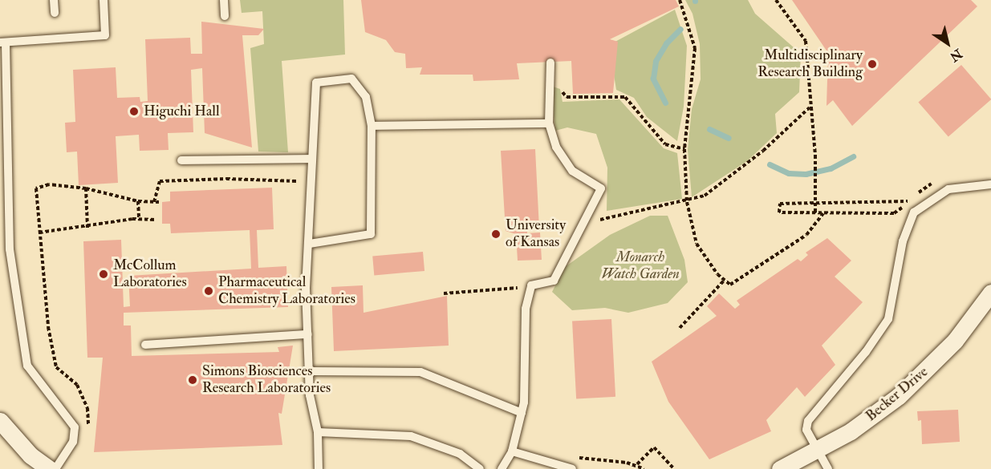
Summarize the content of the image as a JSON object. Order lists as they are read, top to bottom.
{
  "streets": {
    "street": ["Becker Drive"]
  },
  "parks": ["Monarch Watch Garden"],
  "places": [
    "Multidisciplinary Research Building",
    "Higuchi Hall",
    "University of Kansas",
    "McCollum Laboratories",
    "Pharmaceutical Chemistry Laboratories",
    "Simons Biosciences Research Laboratories"
  ],
  "north": "bottom right"
}
